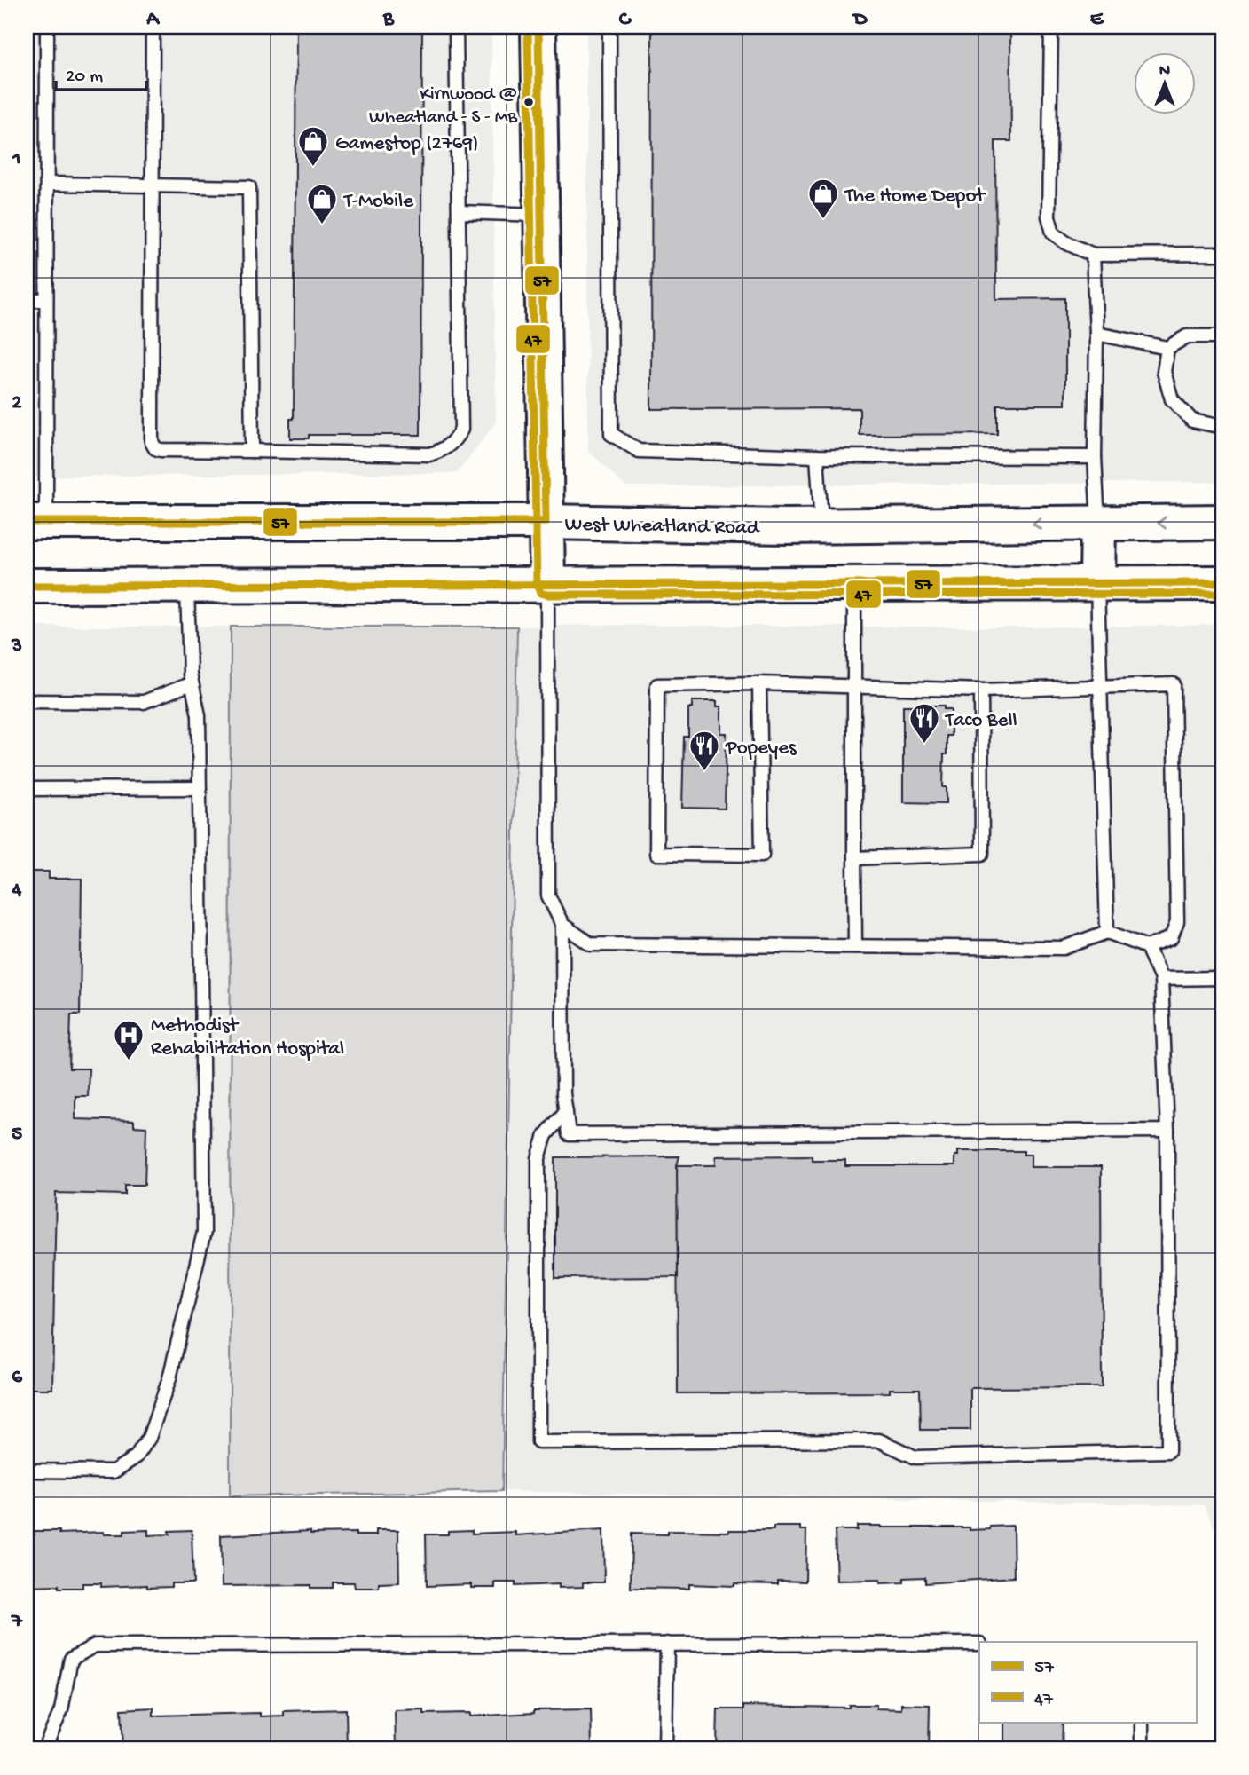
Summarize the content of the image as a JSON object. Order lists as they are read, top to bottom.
{
  "streets": {
    "main road": ["West Wheatland Road"]
  },
  "places": {
    "other": ["Kirnwood @ Wheatland - S - MB"],
    "shop": ["Gamestop (2769)", "The Home Depot", "T-Mobile"],
    "restaurant": ["Taco Bell", "Popeyes"],
    "hospital": ["Methodist Rehabilitation Hospital"]
  },
  "lines": ["transit line 57", "transit line 47"],
  "legend": ["57", "47"],
  "scale_bar": "20 m",
  "north": "top",
  "grid": {
    "columns": [
      "A",
      "B",
      "C",
      "D",
      "E"
    ],
    "rows": [
      "1",
      "2",
      "3",
      "4",
      "5",
      "6",
      "7"
    ]
  }
}
